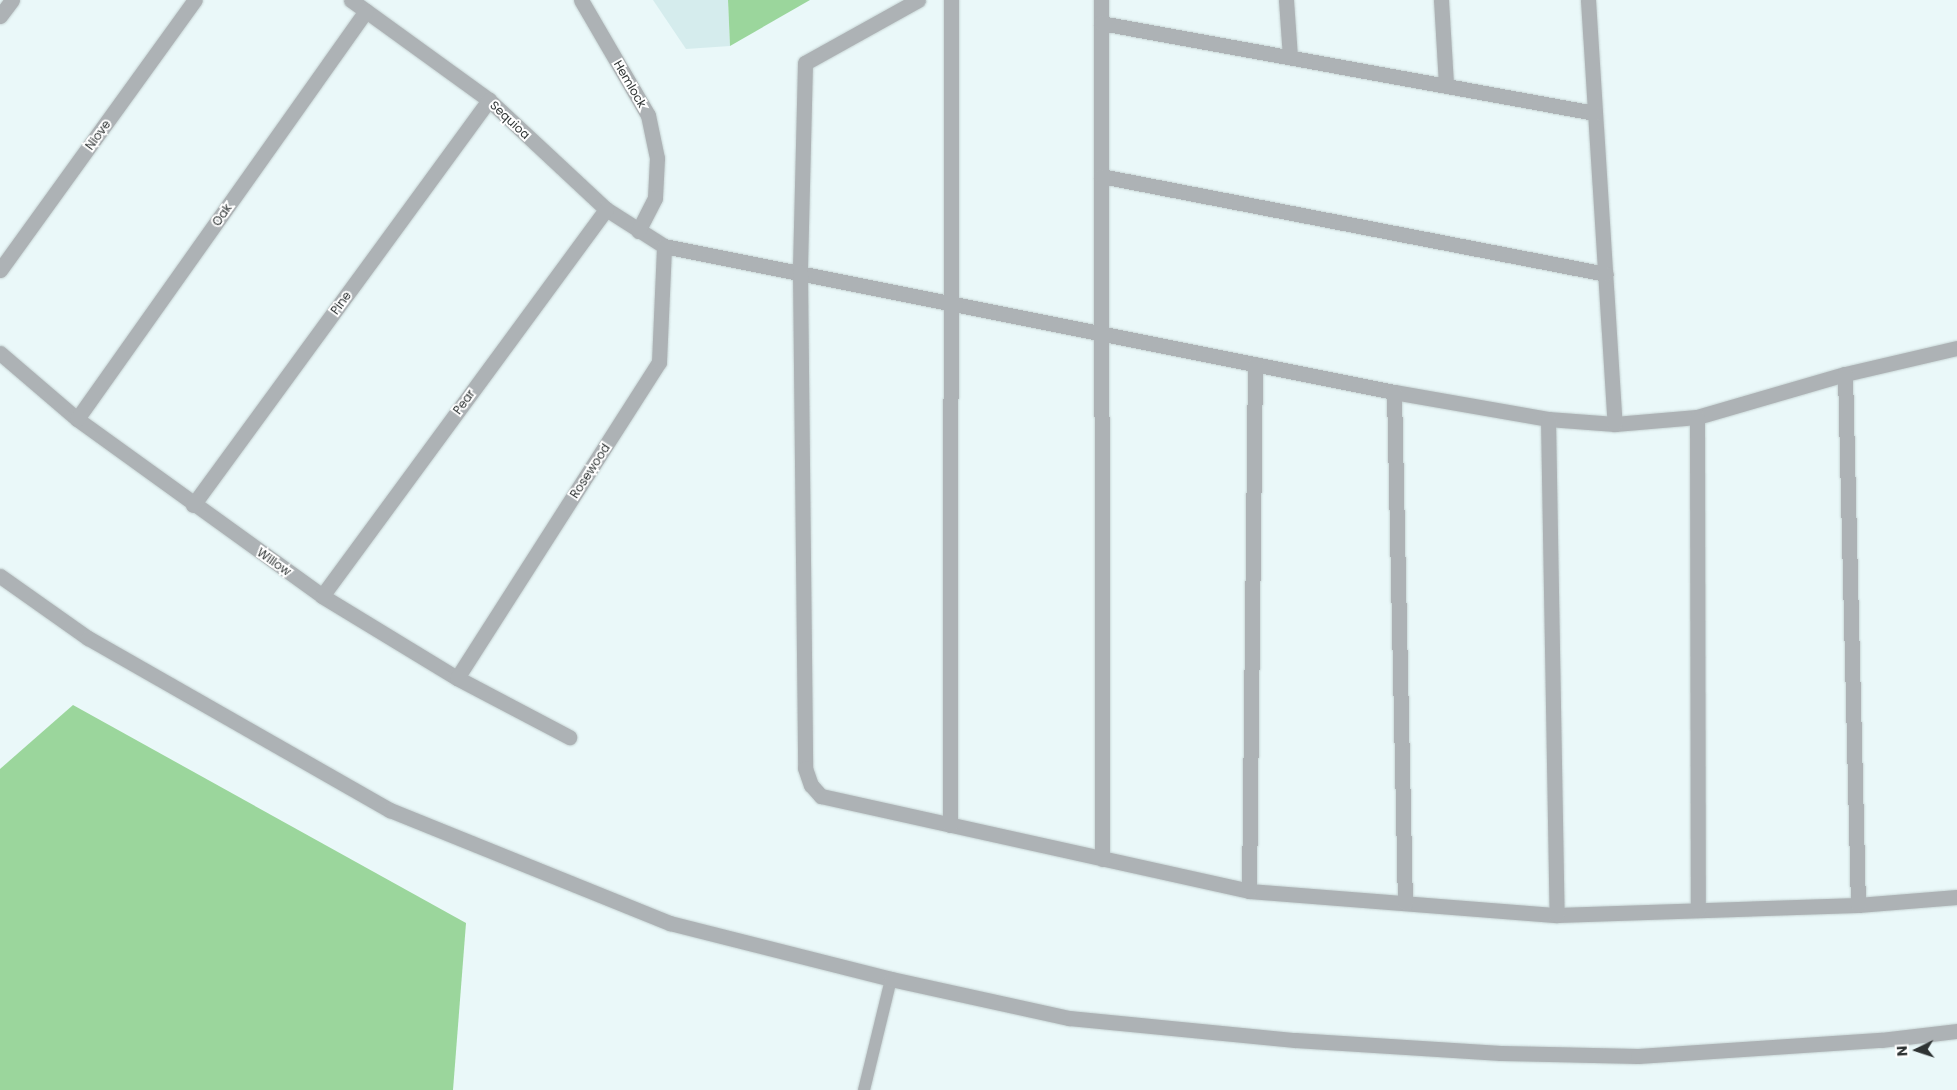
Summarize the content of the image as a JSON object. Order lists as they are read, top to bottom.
{
  "streets": {
    "street": [
      "Hemlock",
      "Sequioa",
      "Niove",
      "Oak",
      "Pine",
      "Pear",
      "Rosewood",
      "Willow"
    ]
  },
  "crossings": [
    ["Hemlock", "Sequioa"],
    ["Sequioa", "Oak"],
    ["Sequioa", "Pine"],
    ["Sequioa", "Pear"],
    ["Sequioa", "Rosewood"],
    ["Oak", "Willow"],
    ["Pine", "Willow"],
    ["Pear", "Willow"],
    ["Rosewood", "Willow"]
  ],
  "north": "left"
}
